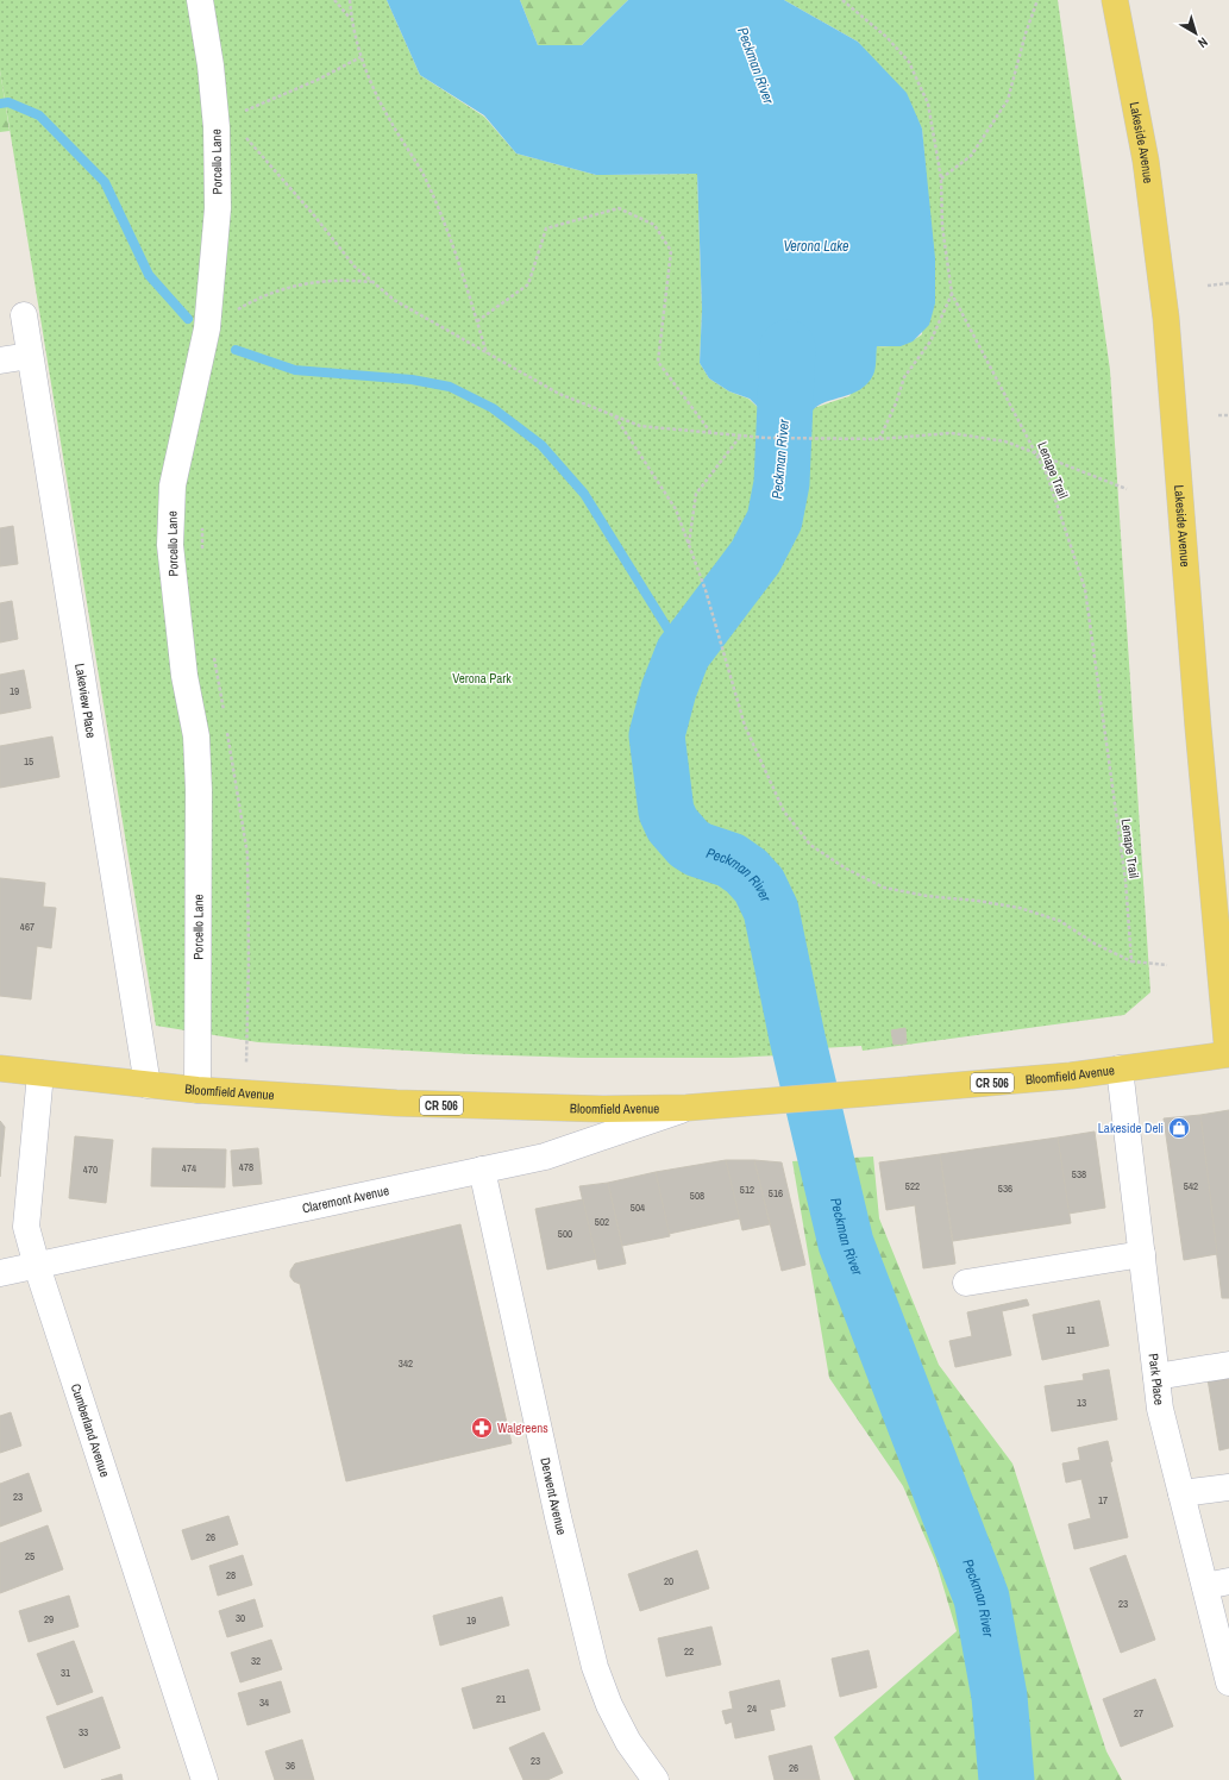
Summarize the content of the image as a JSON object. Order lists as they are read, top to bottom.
{
  "streets": {
    "main road": ["Lakeside Avenue", "Bloomfield Avenue", "CR 506"],
    "street": [
      "Porcello Lane",
      "Lakeview Place",
      "Claremont Avenue",
      "Park Place",
      "Cumberland Avenue",
      "Derwent Avenue"
    ],
    "path": ["Lenape Trail"]
  },
  "crossings": [
    ["Lakeside Avenue", "Bloomfield Avenue"],
    ["Porcello Lane", "Bloomfield Avenue"],
    ["Lakeview Place", "Bloomfield Avenue"],
    ["Bloomfield Avenue", "Claremont Avenue"],
    ["Bloomfield Avenue", "Park Place"],
    ["Bloomfield Avenue", "Cumberland Avenue"],
    ["Claremont Avenue", "Cumberland Avenue"],
    ["Claremont Avenue", "Derwent Avenue"]
  ],
  "water": ["Peckman River", "Verona Lake"],
  "parks": ["Verona Park"],
  "places": {
    "shop": ["Lakeside Deli"],
    "pharmacy": ["Walgreens"]
  },
  "house_numbers": [
    "19",
    "15",
    "467",
    "478",
    "474",
    "470",
    "538",
    "522",
    "542",
    "536",
    "512",
    "516",
    "508",
    "504",
    "502",
    "500",
    "11",
    "342",
    "13",
    "23",
    "17",
    "26",
    "25",
    "28",
    "20",
    "23",
    "30",
    "29",
    "19",
    "22",
    "32",
    "31",
    "21",
    "34",
    "24",
    "27",
    "33",
    "23",
    "36",
    "26"
  ],
  "north": "bottom right"
}
